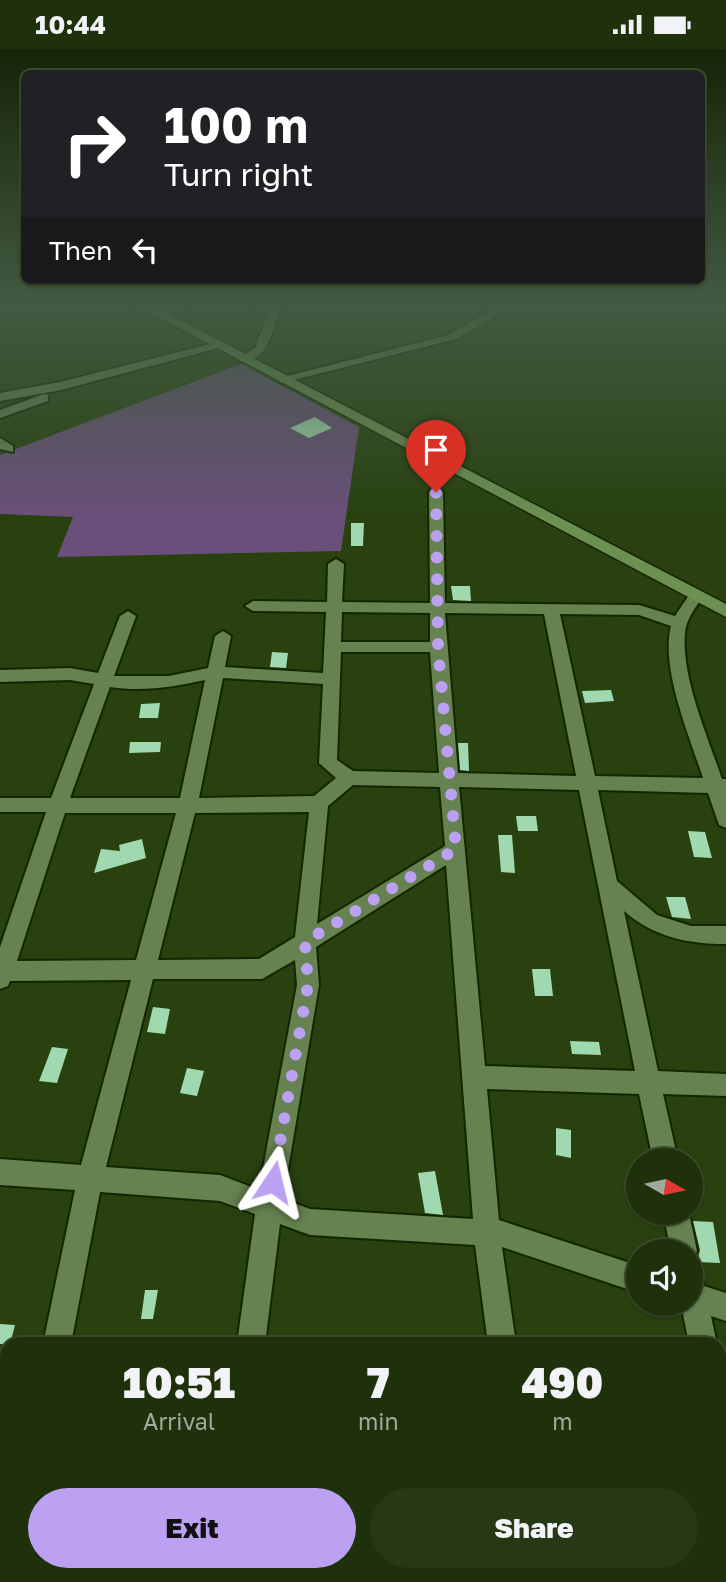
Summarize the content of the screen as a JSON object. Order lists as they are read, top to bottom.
{
  "north": "right",
  "page": {
    "status": "10:44",
    "turn": ["100 m", "Turn right"],
    "then": "Then",
    "eta": [
      "10:51",
      "Arrival",
      "7",
      "min",
      "490",
      "m"
    ],
    "buttons": ["Exit", "Share"]
  }
}
